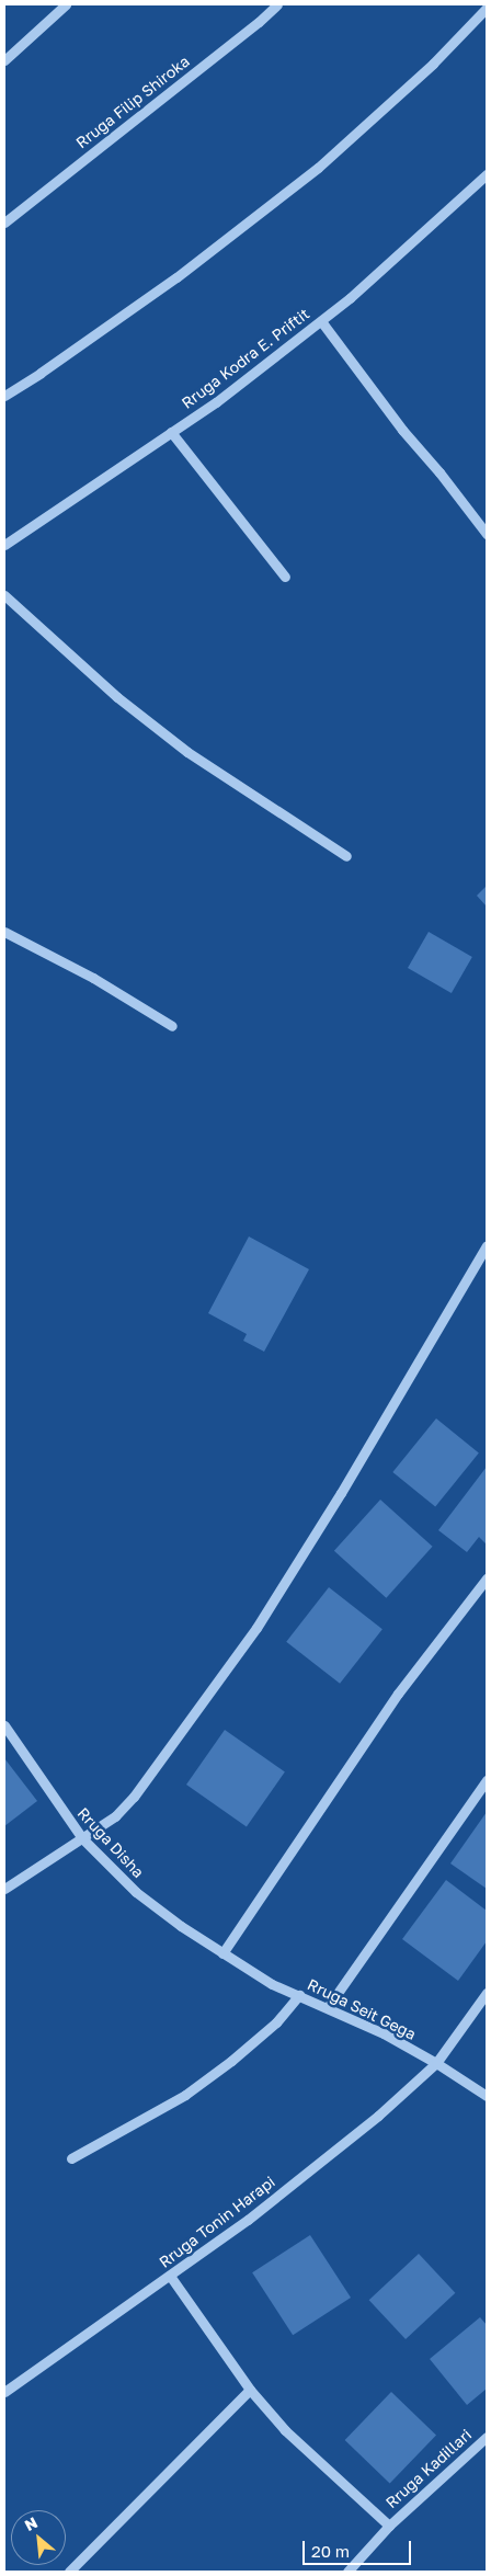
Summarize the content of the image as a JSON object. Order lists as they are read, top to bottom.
{
  "streets": {
    "street": [
      "Rruga Filip Shiroka",
      "Rruga Kodra E. Priftit",
      "Rruga Disha",
      "Rruga Seit Gega",
      "Rruga Tonin Harapi",
      "Rruga Kadillari"
    ]
  },
  "crossings": [
    ["Rruga Disha", "Rruga Seit Gega"],
    ["Rruga Seit Gega", "Rruga Tonin Harapi"]
  ],
  "scale_bar": "20 m",
  "north": "top left"
}
